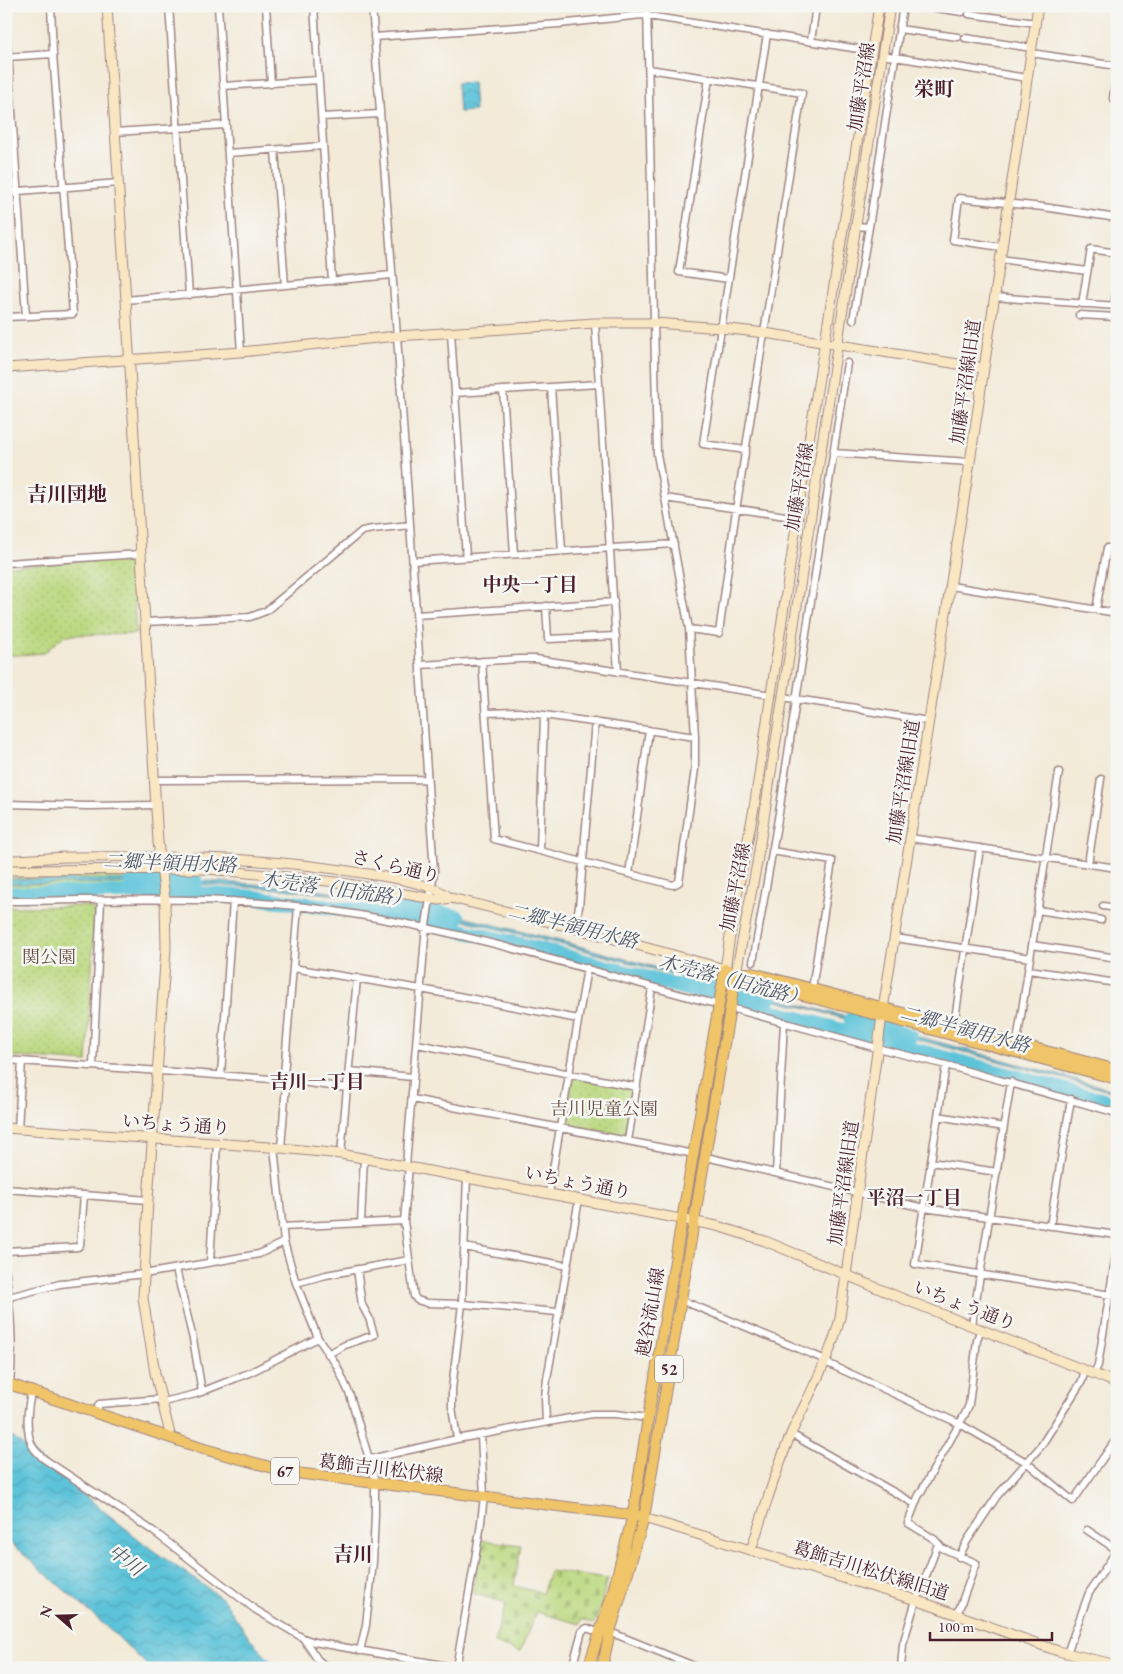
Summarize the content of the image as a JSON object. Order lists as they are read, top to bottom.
{
  "streets": {
    "main road": [
      "越谷流山線",
      "52",
      "葛飾吉川松伏線",
      "67"
    ],
    "street": [
      "加藤平沼線",
      "加藤平沼線旧道",
      "さくら通り",
      "いちょう通り",
      "葛飾吉川松伏線旧道"
    ]
  },
  "crossings": [
    ["加藤平沼線", "さくら通り"],
    ["加藤平沼線", "越谷流山線"],
    ["加藤平沼線旧道", "いちょう通り"],
    ["加藤平沼線旧道", "葛飾吉川松伏線旧道"],
    ["さくら通り", "越谷流山線"],
    ["いちょう通り", "越谷流山線"],
    ["越谷流山線", "葛飾吉川松伏線"],
    ["越谷流山線", "葛飾吉川松伏線旧道"],
    ["葛飾吉川松伏線", "葛飾吉川松伏線旧道"]
  ],
  "districts": [
    "栄町",
    "吉川団地",
    "中央一丁目",
    "吉川一丁目",
    "平沼一丁目",
    "吉川"
  ],
  "water": ["二郷半領用水路", "木売落（旧流路）", "中川"],
  "parks": ["関公園", "吉川児童公園"],
  "scale_bar": "100 m",
  "north": "left"
}
